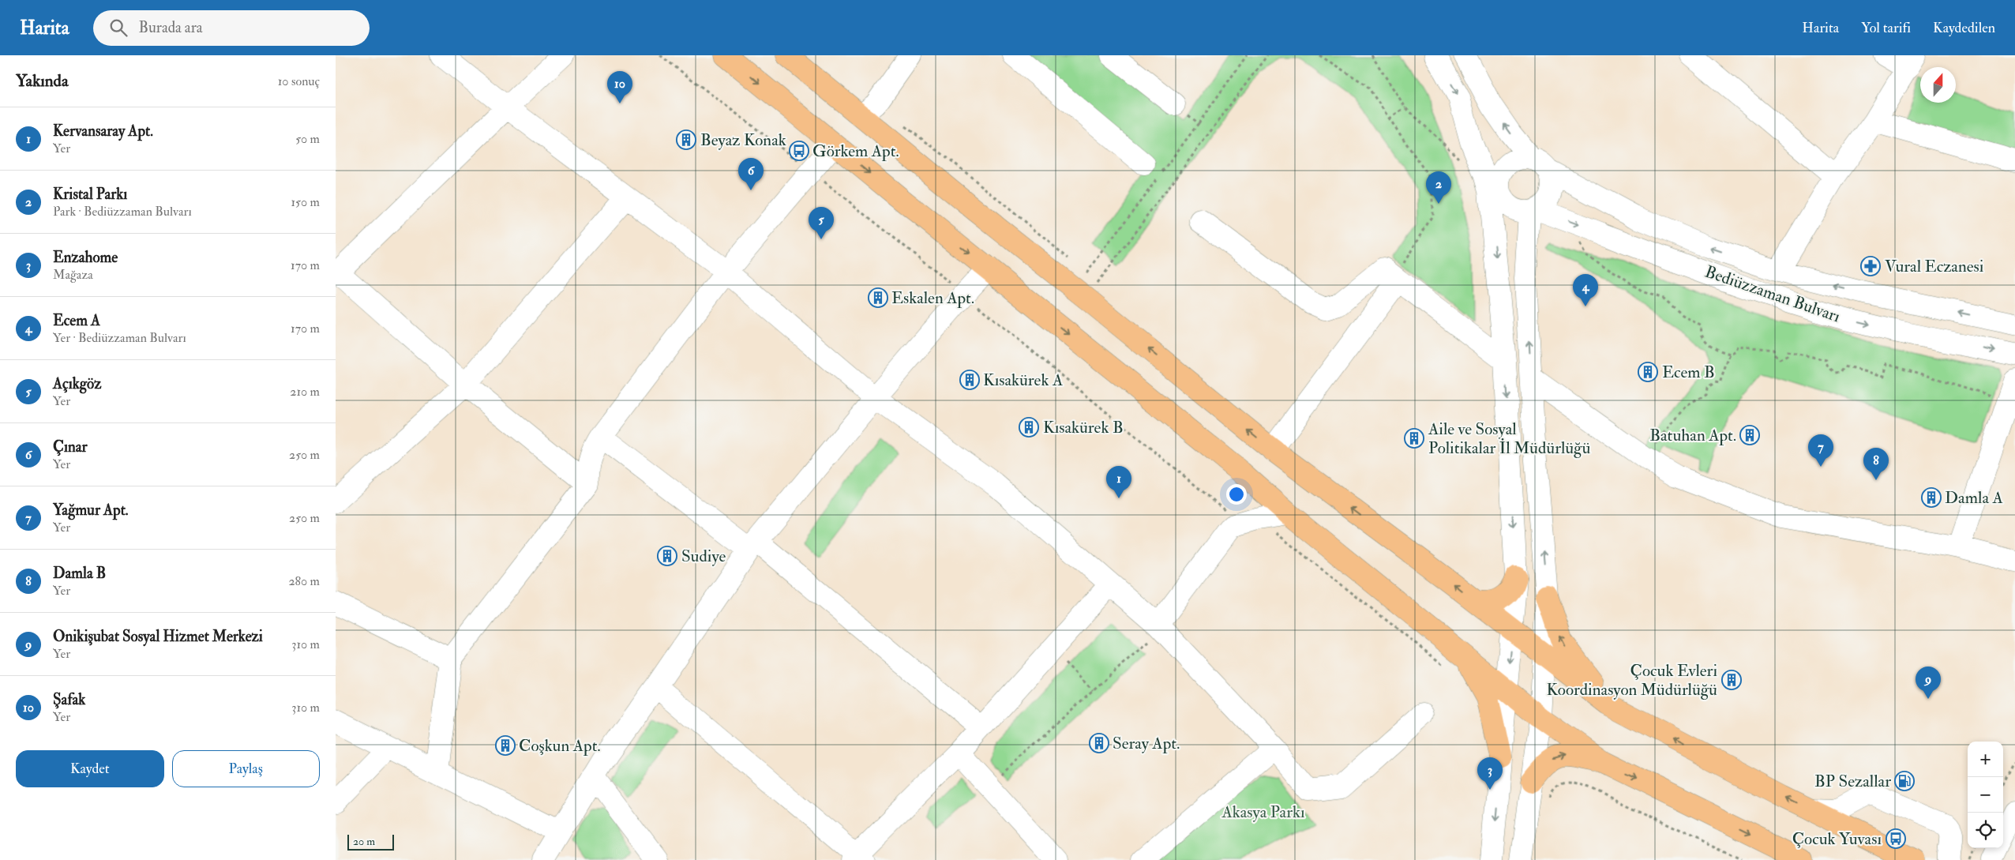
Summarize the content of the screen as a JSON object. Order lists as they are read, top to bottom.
{
  "streets": {
    "street": ["Bediüzzaman Bulvarı"]
  },
  "parks": ["Akasya Parkı"],
  "places": {
    "building": [
      "Beyaz Konak",
      "Eskalen Apt.",
      "Ecem B",
      "Kısakürek A",
      "Kısakürek B",
      "Batuhan Apt.",
      "Aile ve Sosyal Politikalar İl Müdürlüğü",
      "Damla A",
      "Sudiye",
      "Çocuk Evleri Koordinasyon Müdürlüğü",
      "Seray Apt.",
      "Coşkun Apt."
    ],
    "bus stop": ["Görkem Apt.", "Çocuk Yuvası"],
    "pharmacy": ["Vural Eczanesi"],
    "fuel station": ["BP Sezallar"]
  },
  "scale_bar": "20 m",
  "north": "top",
  "page": {
    "header": "Harita",
    "search": "Burada ara",
    "nav": ["Harita", "Yol tarifi", "Kaydedilen"],
    "heading": ["Yakında", "10 sonuç"],
    "pins": [
      "10",
      "6",
      "2",
      "5",
      "4",
      "7",
      "8",
      "1",
      "9",
      "3"
    ],
    "list": [
      {
        "mark": "1",
        "name": "Kervansaray Apt.",
        "note": "Yer",
        "value": "50 m"
      },
      {
        "mark": "2",
        "name": "Kristal Parkı",
        "note": "Park · Bediüzzaman Bulvarı",
        "value": "150 m"
      },
      {
        "mark": "3",
        "name": "Enzahome",
        "note": "Mağaza",
        "value": "170 m"
      },
      {
        "mark": "4",
        "name": "Ecem A",
        "note": "Yer · Bediüzzaman Bulvarı",
        "value": "170 m"
      },
      {
        "mark": "5",
        "name": "Açıkgöz",
        "note": "Yer",
        "value": "210 m"
      },
      {
        "mark": "6",
        "name": "Çınar",
        "note": "Yer",
        "value": "250 m"
      },
      {
        "mark": "7",
        "name": "Yağmur Apt.",
        "note": "Yer",
        "value": "250 m"
      },
      {
        "mark": "8",
        "name": "Damla B",
        "note": "Yer",
        "value": "280 m"
      },
      {
        "mark": "9",
        "name": "Onikişubat Sosyal Hizmet Merkezi",
        "note": "Yer",
        "value": "310 m"
      },
      {
        "mark": "10",
        "name": "Şafak",
        "note": "Yer",
        "value": "310 m"
      }
    ],
    "buttons": ["Kaydet", "Paylaş"],
    "map_buttons": ["+", "−"],
    "scale": "20 m"
  }
}
